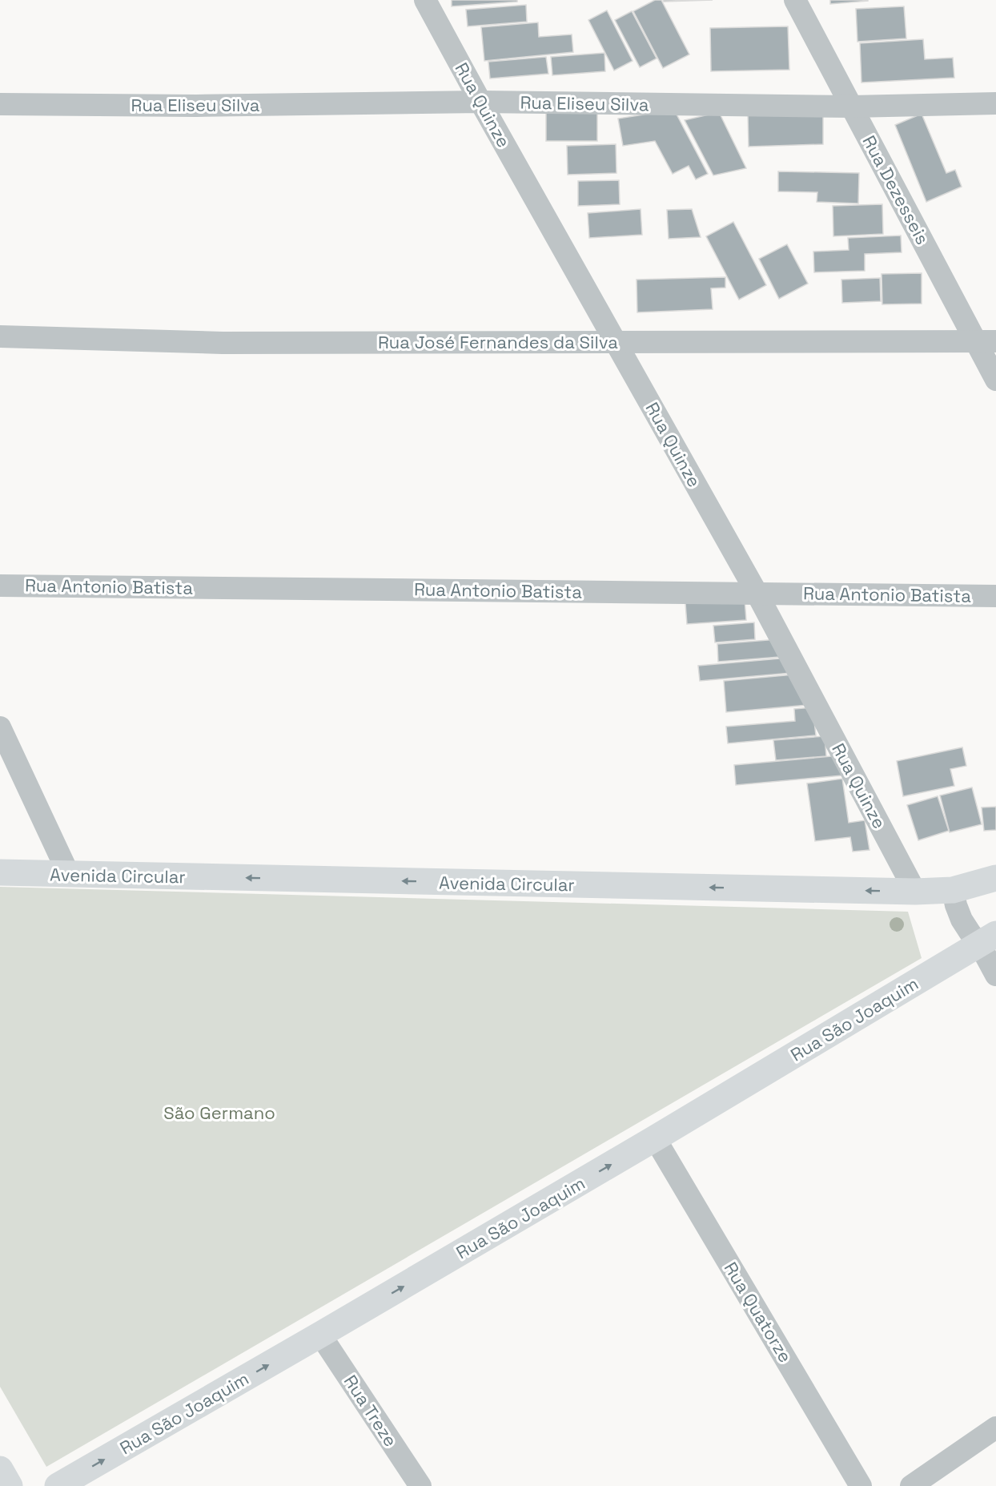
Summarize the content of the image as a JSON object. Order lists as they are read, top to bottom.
{
  "streets": {
    "main road": ["Avenida Circular", "Rua São Joaquim"],
    "street": [
      "Rua Eliseu Silva",
      "Rua Quinze",
      "Rua Dezesseis",
      "Rua José Fernandes da Silva",
      "Rua Antonio Batista",
      "Rua Quatorze",
      "Rua Treze"
    ]
  },
  "crossings": [
    ["Rua Eliseu Silva", "Rua Quinze"],
    ["Rua Eliseu Silva", "Rua Dezesseis"],
    ["Rua Quinze", "Rua José Fernandes da Silva"],
    ["Rua Quinze", "Rua Antonio Batista"],
    ["Rua Quinze", "Avenida Circular"],
    ["Rua Dezesseis", "Rua José Fernandes da Silva"],
    ["Rua São Joaquim", "Rua Quatorze"],
    ["Rua São Joaquim", "Rua Treze"]
  ],
  "one_way": ["Avenida Circular", "Rua São Joaquim"],
  "parks": ["São Germano"]
}
